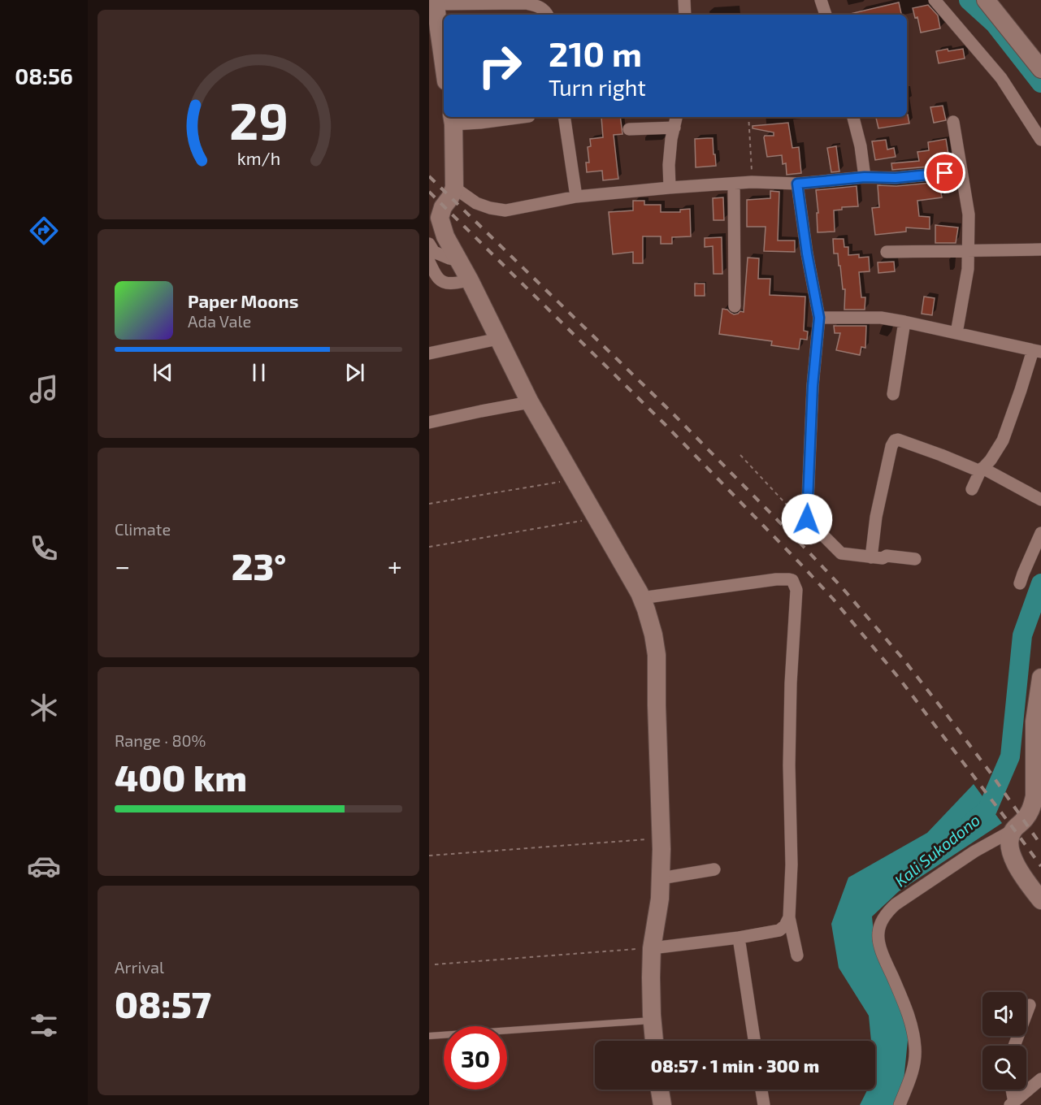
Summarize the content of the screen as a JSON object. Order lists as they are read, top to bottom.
{
  "water": ["Kali Sukodono"],
  "page": {
    "tabs": "08:56",
    "turn": ["210 m", "Turn right"],
    "song": ["Paper Moons", "Ada Vale"],
    "tile": [
      "Climate",
      ["Range · 80%", "400 km"],
      ["Arrival", "08:57"]
    ],
    "heat": ["−", "23°", "+"],
    "limit": "30",
    "trip": "08:57 · 1 min · 300 m",
    "gauge": ["29", "km/h"]
  }
}
